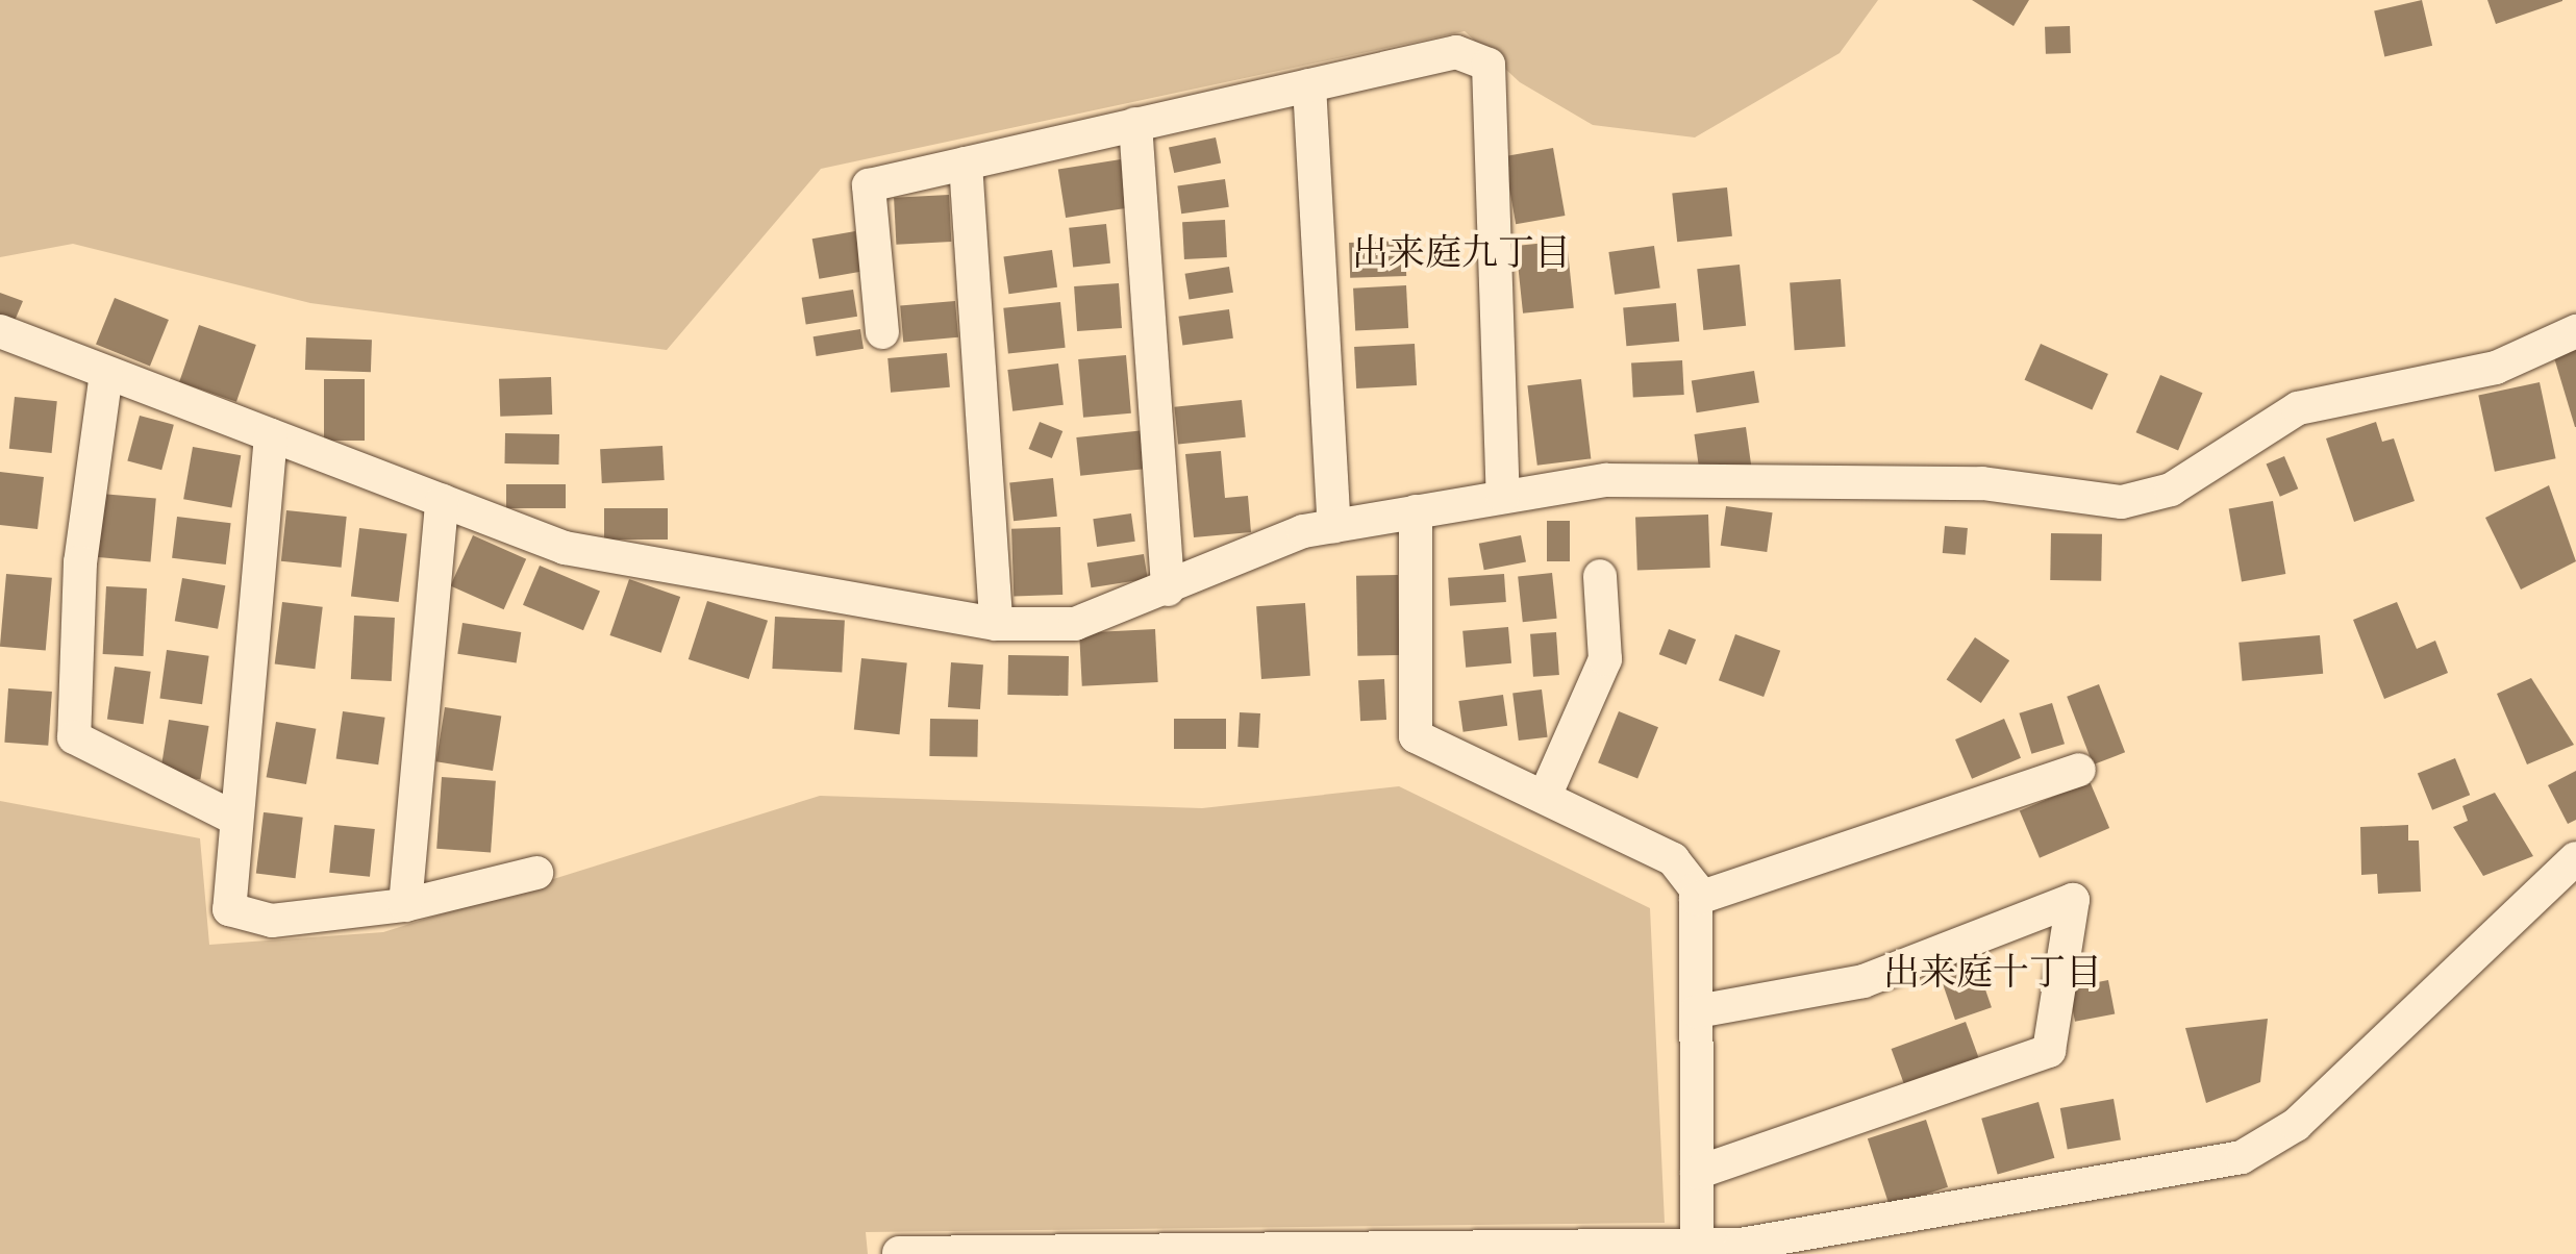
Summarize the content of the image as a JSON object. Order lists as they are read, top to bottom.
{
  "districts": ["出来庭九丁目", "出来庭十丁目"]
}
